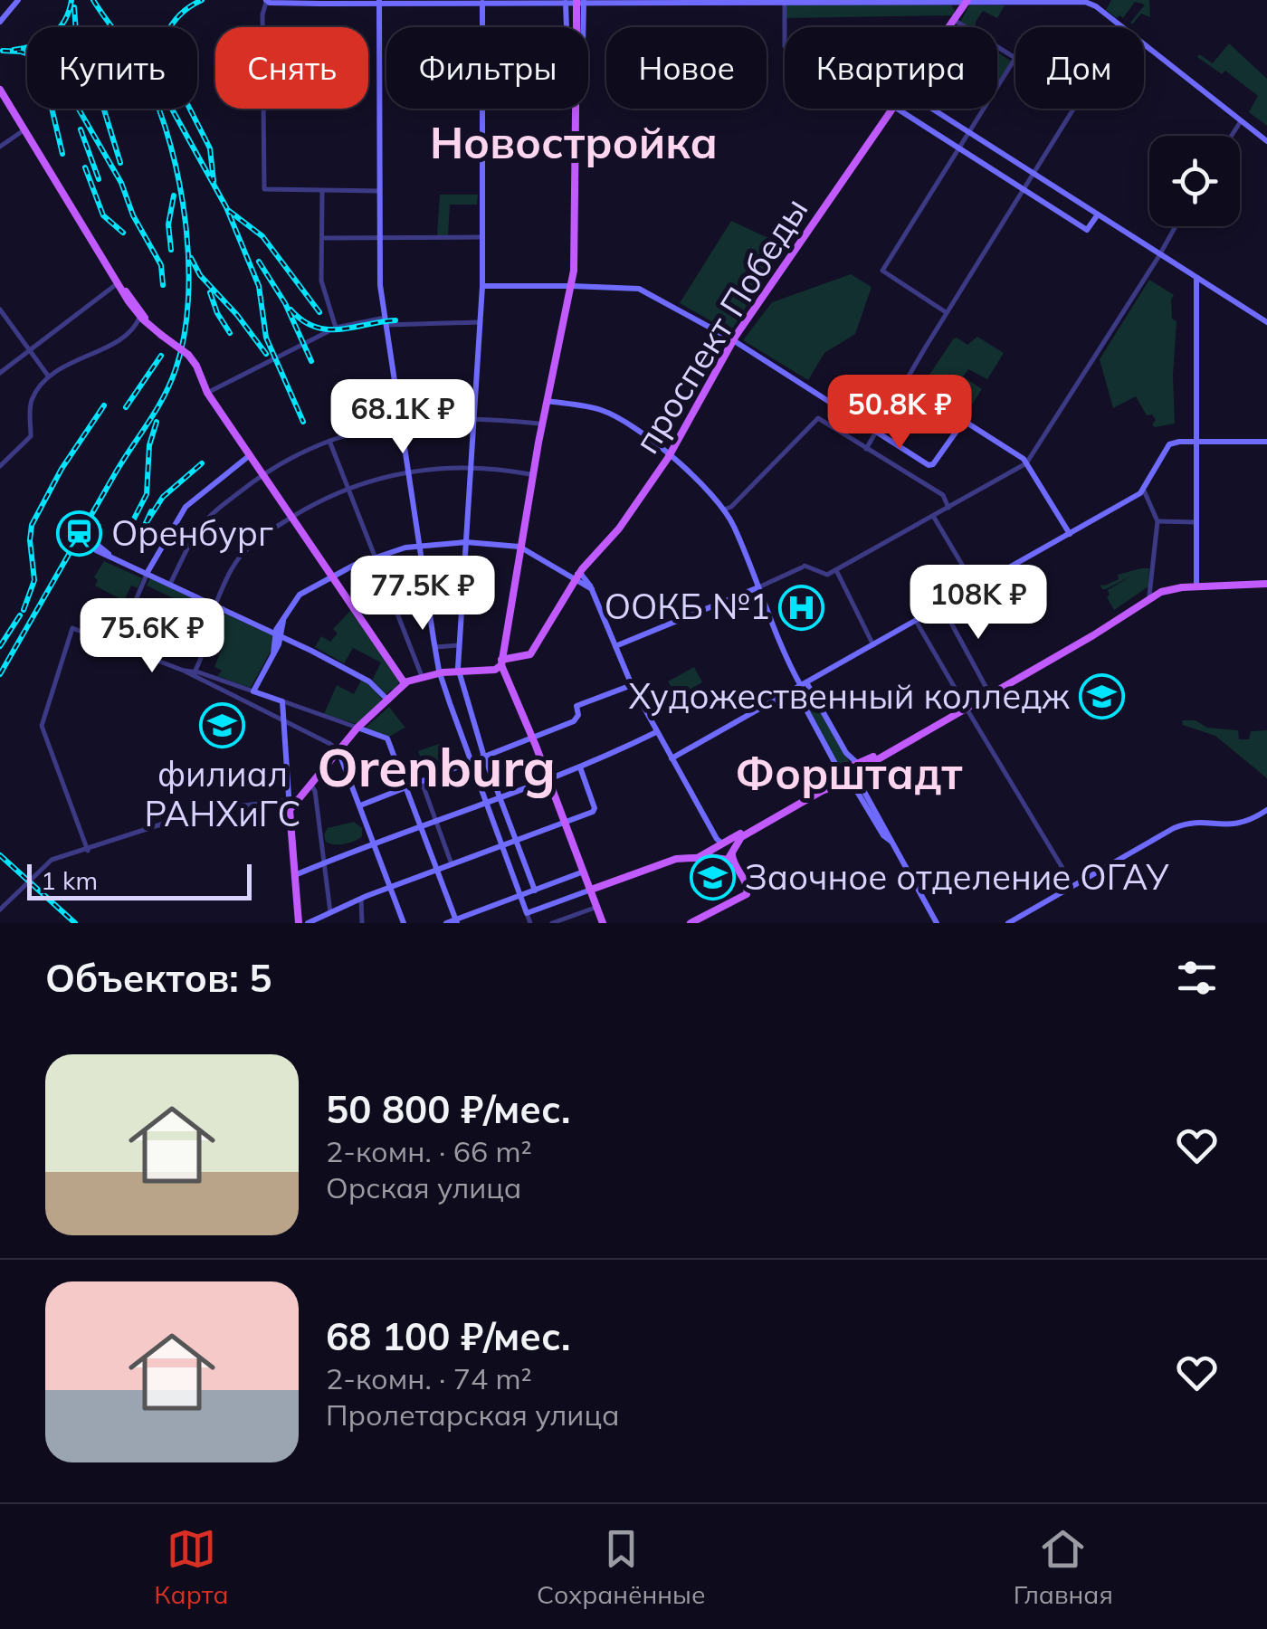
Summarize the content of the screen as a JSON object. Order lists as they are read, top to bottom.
{
  "streets": {
    "main road": ["проспект Победы"]
  },
  "districts": ["Новостройка", "Orenburg", "Форштадт"],
  "places": {
    "station": ["Оренбург"],
    "hospital": ["ООКБ №1"],
    "school or university": ["Художественный колледж", "филиал РАНХиГС", "Заочное отделение ОГАУ"]
  },
  "scale_bar": "1 km",
  "page": {
    "chip": [
      "Купить",
      "Снять",
      "Фильтры",
      "Новое",
      "Квартира",
      "Дом"
    ],
    "price": [
      "50.8K ₽",
      "68.1K ₽",
      "77.5K ₽",
      "108K ₽",
      "75.6K ₽"
    ],
    "scale": "1 km",
    "heading": "Объектов: 5",
    "list": [
      {
        "name": "50 800 ₽/мес.",
        "note": "2-комн. · 66 m² · Орская улица"
      },
      {
        "name": "68 100 ₽/мес.",
        "note": "2-комн. · 74 m² · Пролетарская улица"
      }
    ],
    "tabs": ["Карта", "Сохранённые", "Главная"]
  }
}
